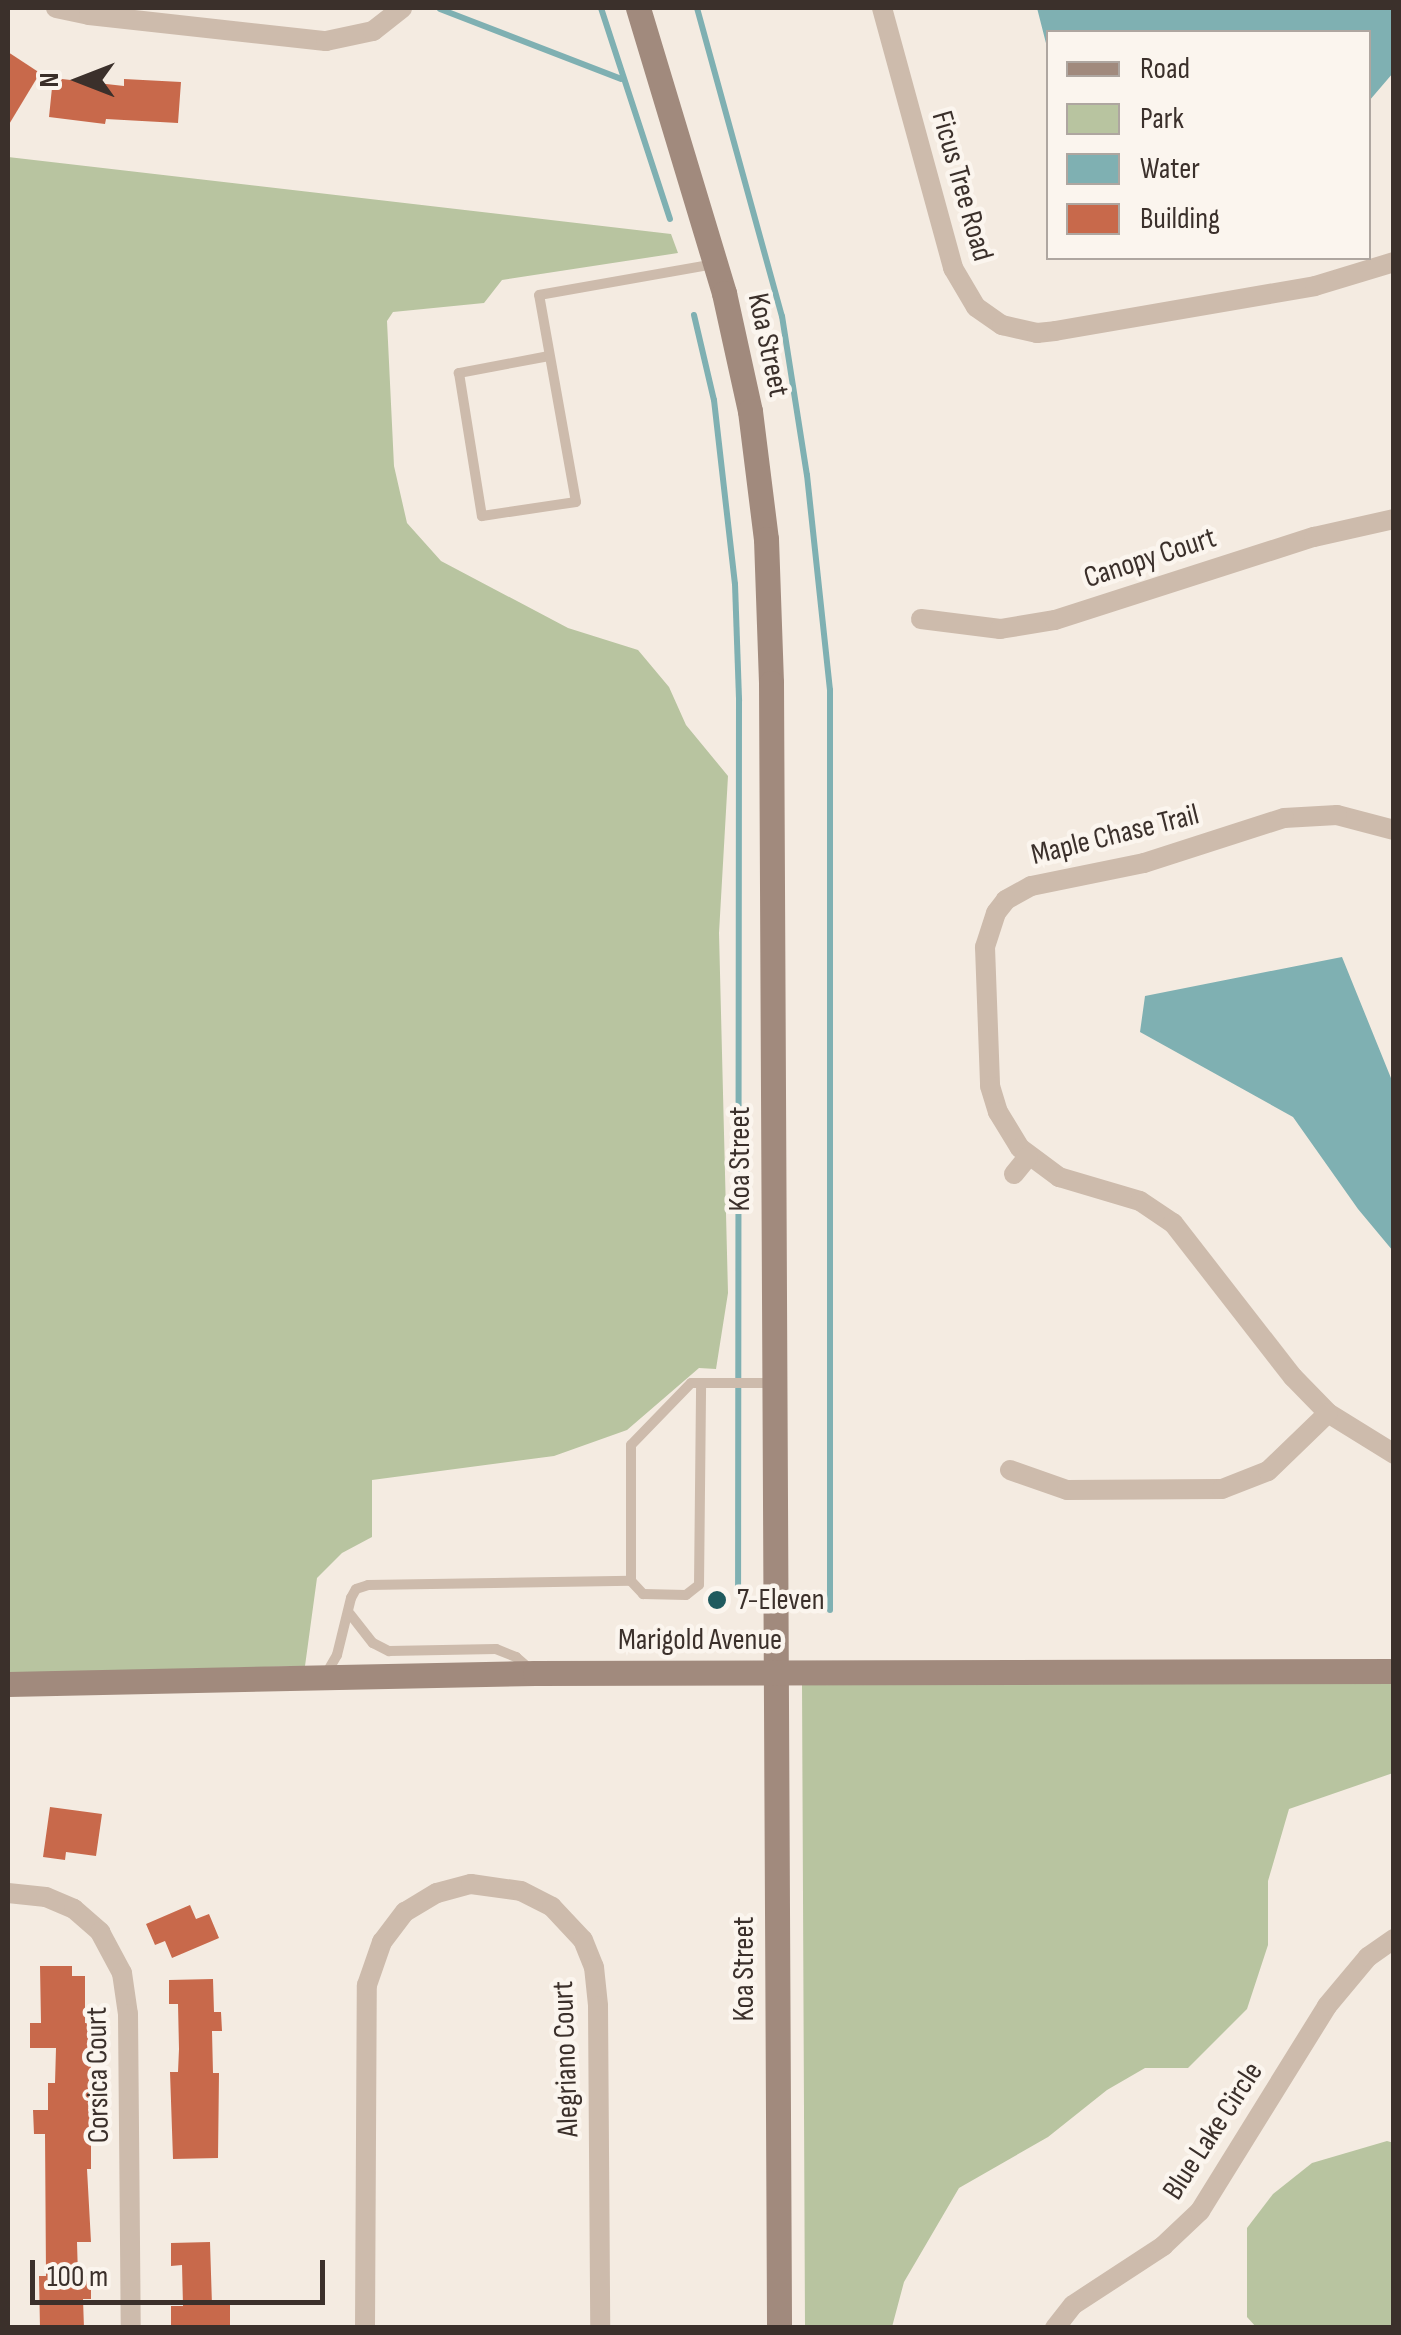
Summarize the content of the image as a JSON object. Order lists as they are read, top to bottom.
{
  "streets": {
    "main road": ["Koa Street", "Marigold Avenue"],
    "street": [
      "Ficus Tree Road",
      "Canopy Court",
      "Maple Chase Trail",
      "Alegriano Court",
      "Corsica Court",
      "Blue Lake Circle"
    ]
  },
  "crossings": [
    ["Koa Street", "Marigold Avenue"]
  ],
  "places": ["7-Eleven"],
  "legend": [
    "Road",
    "Park",
    "Water",
    "Building"
  ],
  "scale_bar": "100 m",
  "north": "left"
}
